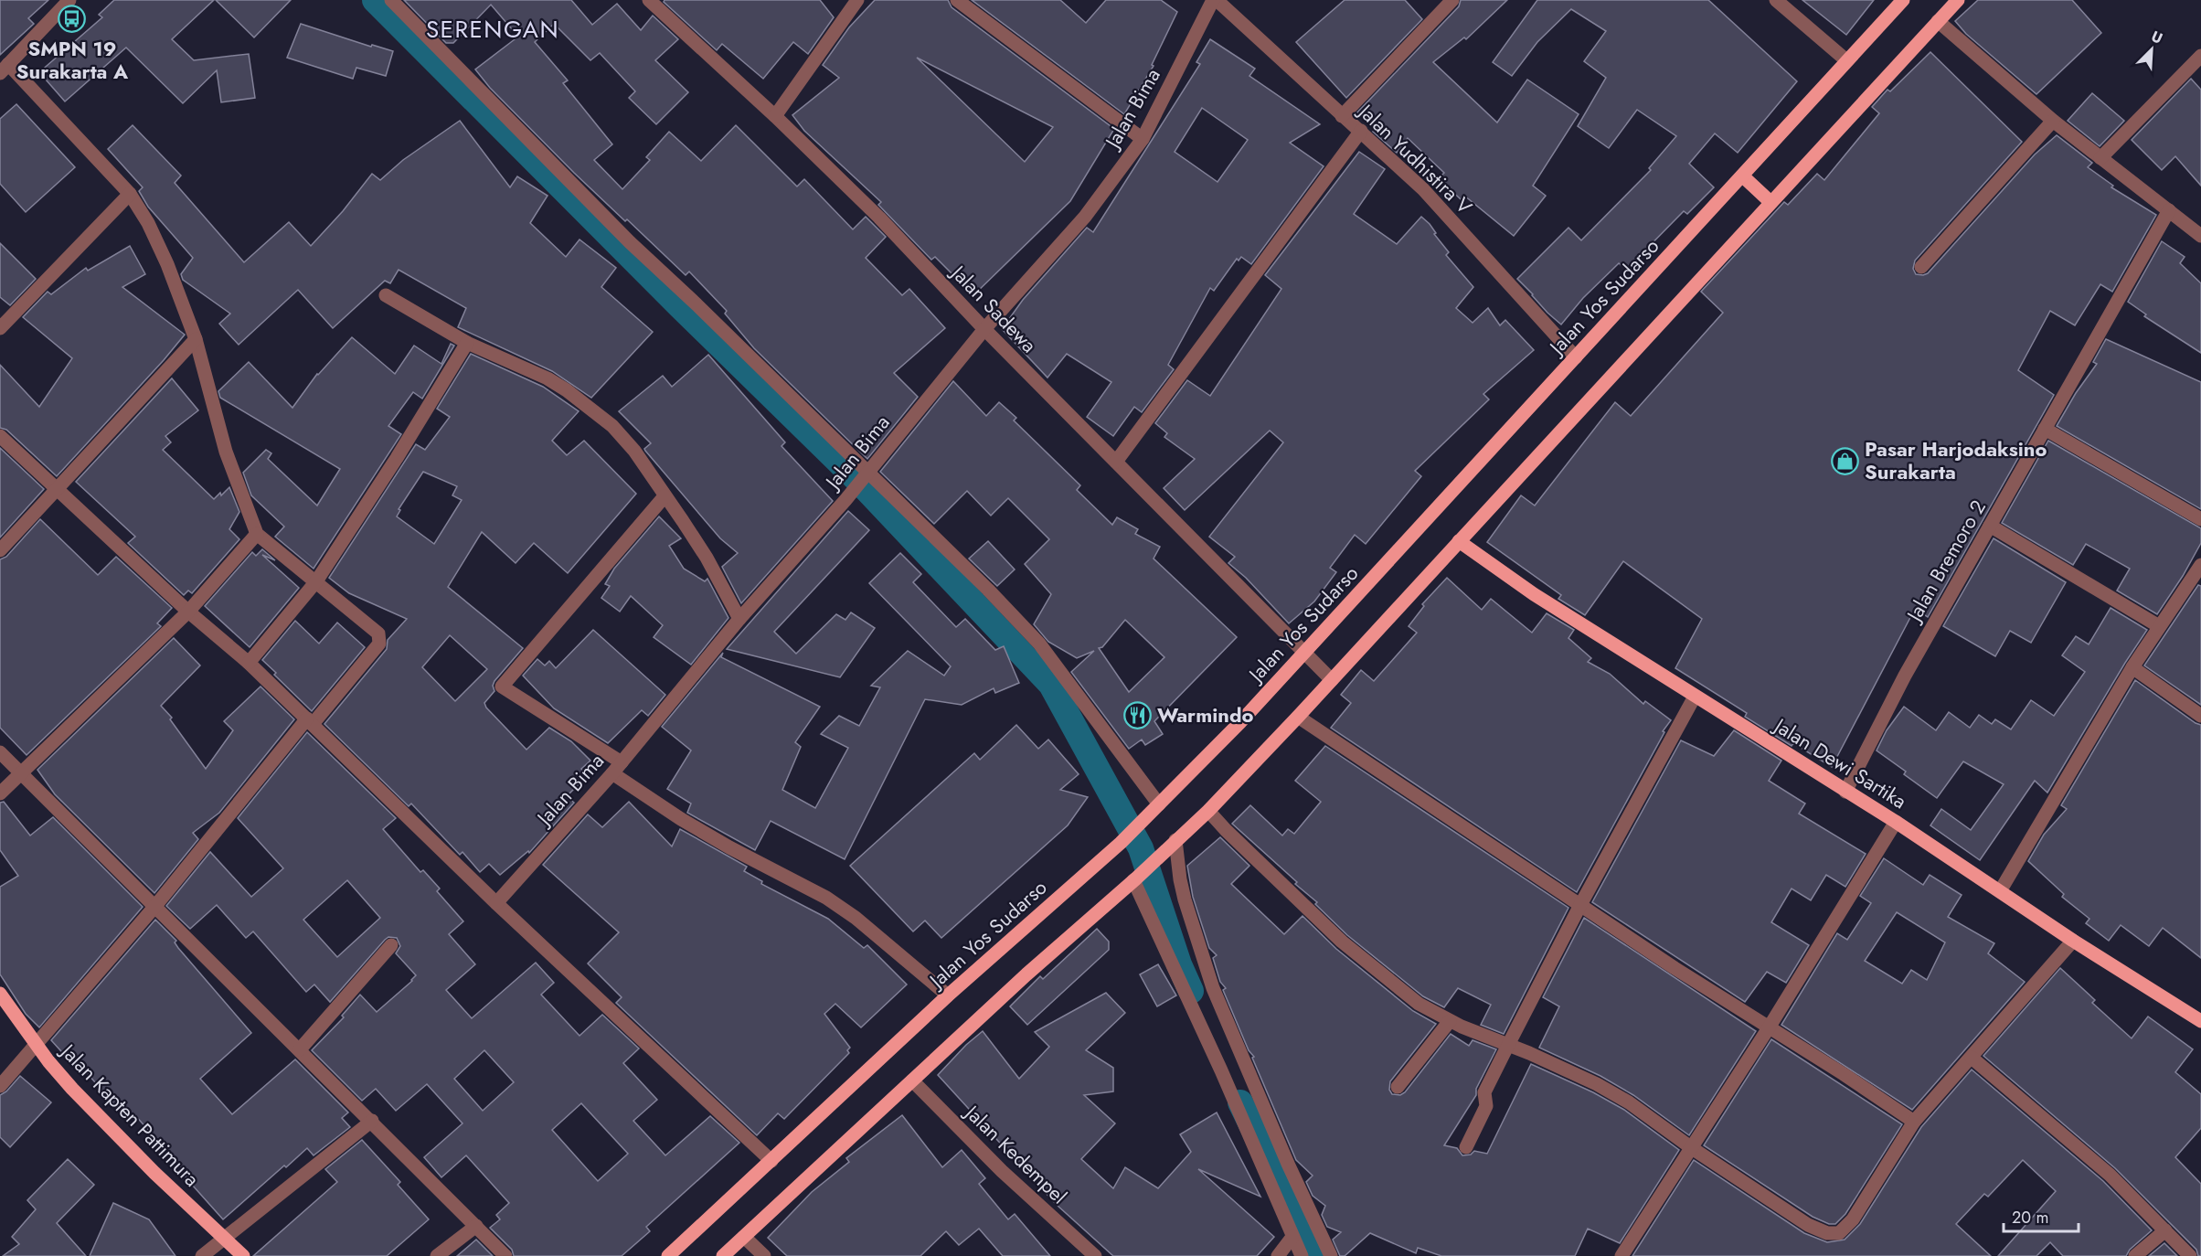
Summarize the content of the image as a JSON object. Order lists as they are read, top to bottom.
{
  "streets": {
    "main road": ["Jalan Yos Sudarso", "Jalan Dewi Sartika", "Jalan Kapten Pattimura"],
    "street": [
      "Jalan Bima",
      "Jalan Yudhistira V",
      "Jalan Sadewa",
      "Jalan Bremoro 2",
      "Jalan Kedempel"
    ]
  },
  "crossings": [
    ["Jalan Bima", "Jalan Yudhistira V"],
    ["Jalan Bima", "Jalan Sadewa"],
    ["Jalan Yudhistira V", "Jalan Yos Sudarso"],
    ["Jalan Yos Sudarso", "Jalan Sadewa"],
    ["Jalan Bremoro 2", "Jalan Dewi Sartika"]
  ],
  "districts": ["SERENGAN"],
  "places": {
    "bus stop": ["SMPN 19 Surakarta A"],
    "shop": ["Pasar Harjodaksino Surakarta"],
    "restaurant": ["Warmindo"]
  },
  "scale_bar": "20 m",
  "north": "top right"
}
